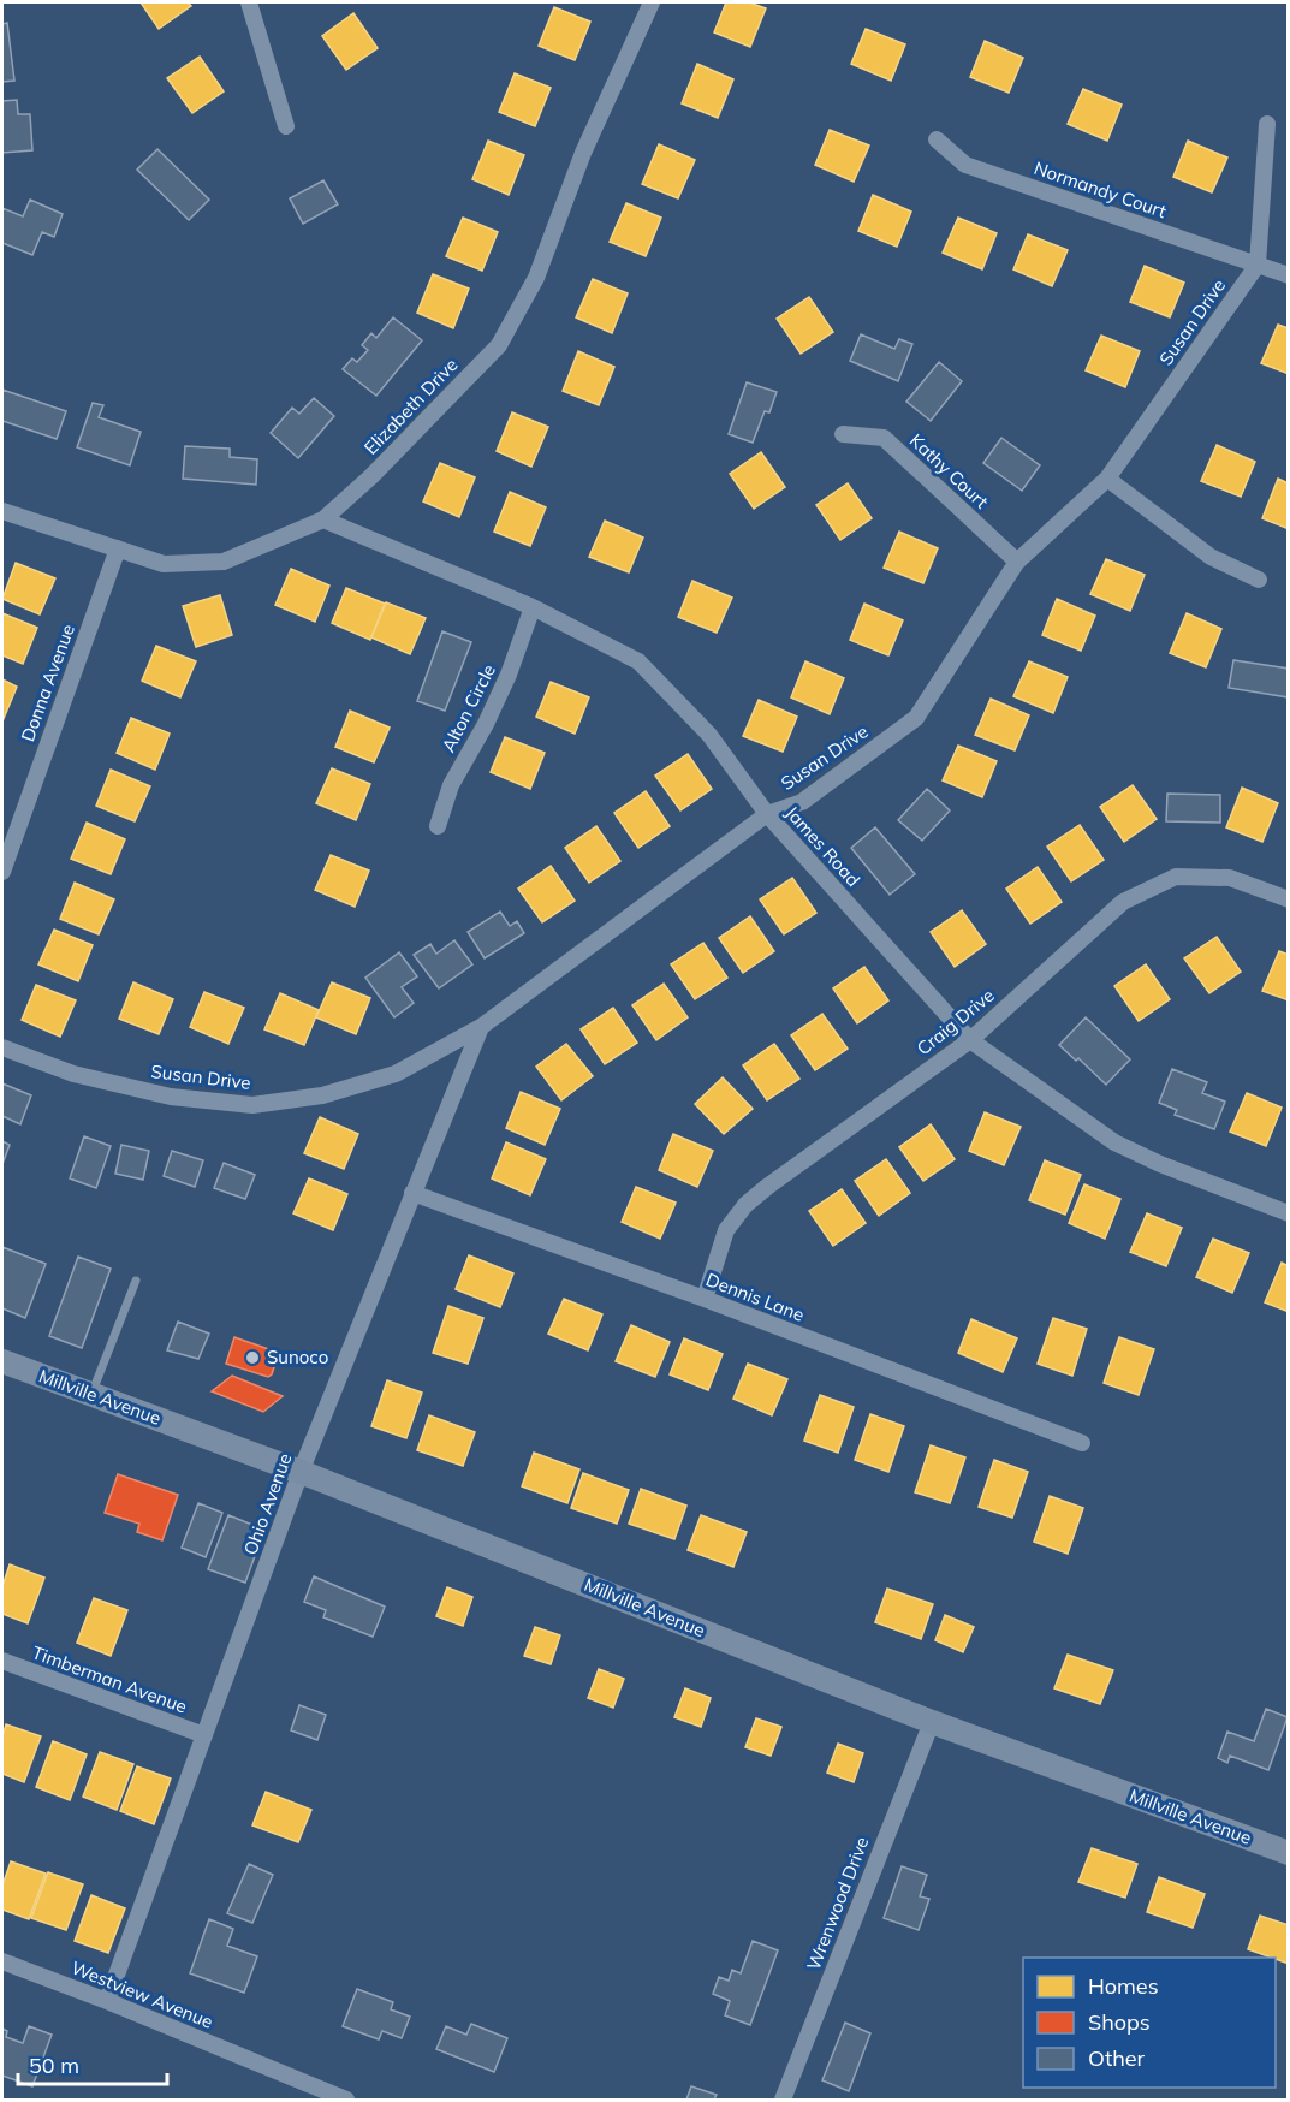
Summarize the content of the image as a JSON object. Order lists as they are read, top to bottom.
{
  "streets": {
    "main road": ["Millville Avenue"],
    "street": [
      "Normandy Court",
      "Susan Drive",
      "Elizabeth Drive",
      "Kathy Court",
      "Donna Avenue",
      "Alton Circle",
      "James Road",
      "Craig Drive",
      "Dennis Lane",
      "Ohio Avenue",
      "Timberman Avenue",
      "Wrenwood Drive",
      "Westview Avenue"
    ]
  },
  "crossings": [
    ["Normandy Court", "Susan Drive"],
    ["Susan Drive", "Kathy Court"],
    ["Susan Drive", "James Road"],
    ["Susan Drive", "Ohio Avenue"],
    ["Elizabeth Drive", "Donna Avenue"],
    ["Elizabeth Drive", "James Road"],
    ["Alton Circle", "James Road"],
    ["James Road", "Craig Drive"],
    ["Craig Drive", "Dennis Lane"],
    ["Dennis Lane", "Ohio Avenue"],
    ["Millville Avenue", "Ohio Avenue"],
    ["Millville Avenue", "Wrenwood Drive"],
    ["Ohio Avenue", "Timberman Avenue"],
    ["Ohio Avenue", "Westview Avenue"]
  ],
  "places": ["Sunoco"],
  "legend": ["Homes", "Shops", "Other"],
  "scale_bar": "50 m"
}
